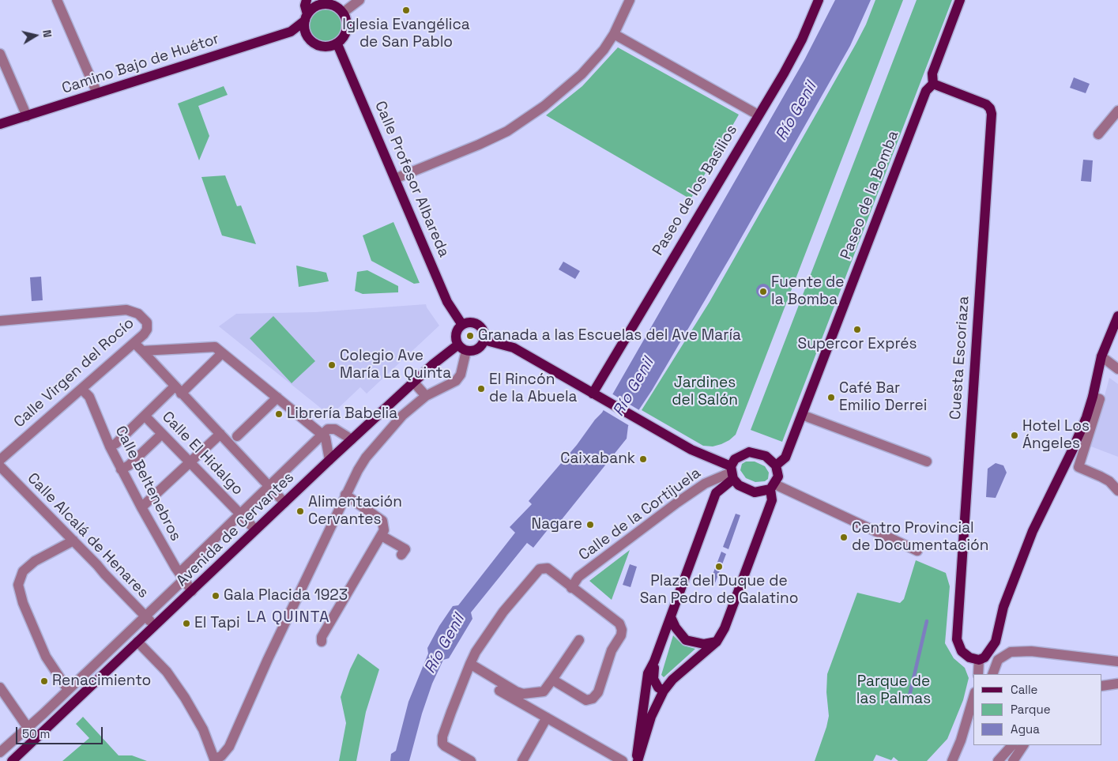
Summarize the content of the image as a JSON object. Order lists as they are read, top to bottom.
{
  "streets": {
    "main road": [
      "Camino Bajo de Huétor",
      "Calle Profesor Albareda",
      "Paseo de los Basilios",
      "Paseo de la Bomba",
      "Cuesta Escoriaza",
      "Avenida de Cervantes"
    ],
    "street": [
      "Calle Virgen del Rocío",
      "Calle El Hidalgo",
      "Calle Beltenebros",
      "Calle de la Cortijuela",
      "Calle Alcalá de Henares"
    ]
  },
  "crossings": [
    ["Camino Bajo de Huétor", "Calle Profesor Albareda"],
    ["Calle Profesor Albareda", "Avenida de Cervantes"],
    ["Paseo de la Bomba", "Cuesta Escoriaza"],
    ["Paseo de la Bomba", "Calle de la Cortijuela"],
    ["Calle Virgen del Rocío", "Calle Beltenebros"],
    ["Calle El Hidalgo", "Avenida de Cervantes"],
    ["Calle Beltenebros", "Avenida de Cervantes"],
    ["Avenida de Cervantes", "Calle Alcalá de Henares"]
  ],
  "districts": ["LA QUINTA"],
  "water": ["Río Genil"],
  "parks": ["Jardines del Salón", "Parque de las Palmas"],
  "places": [
    "Iglesia Evangélica de San Pablo",
    "Fuente de la Bomba",
    "Supercor Exprés",
    "Granada a las Escuelas del Ave María",
    "Colegio Ave María La Quinta",
    "El Rincón de la Abuela",
    "Café Bar Emilio Derrei",
    "Librería Babelia",
    "Hotel Los Ángeles",
    "Caixabank",
    "Alimentación Cervantes",
    "Nagare",
    "Centro Provincial de Documentación",
    "Plaza del Duque de San Pedro de Galatino",
    "Gala Placida 1923",
    "El Tapi",
    "Renacimiento"
  ],
  "legend": ["Calle", "Parque", "Agua"],
  "scale_bar": "50 m",
  "north": "right"
}
